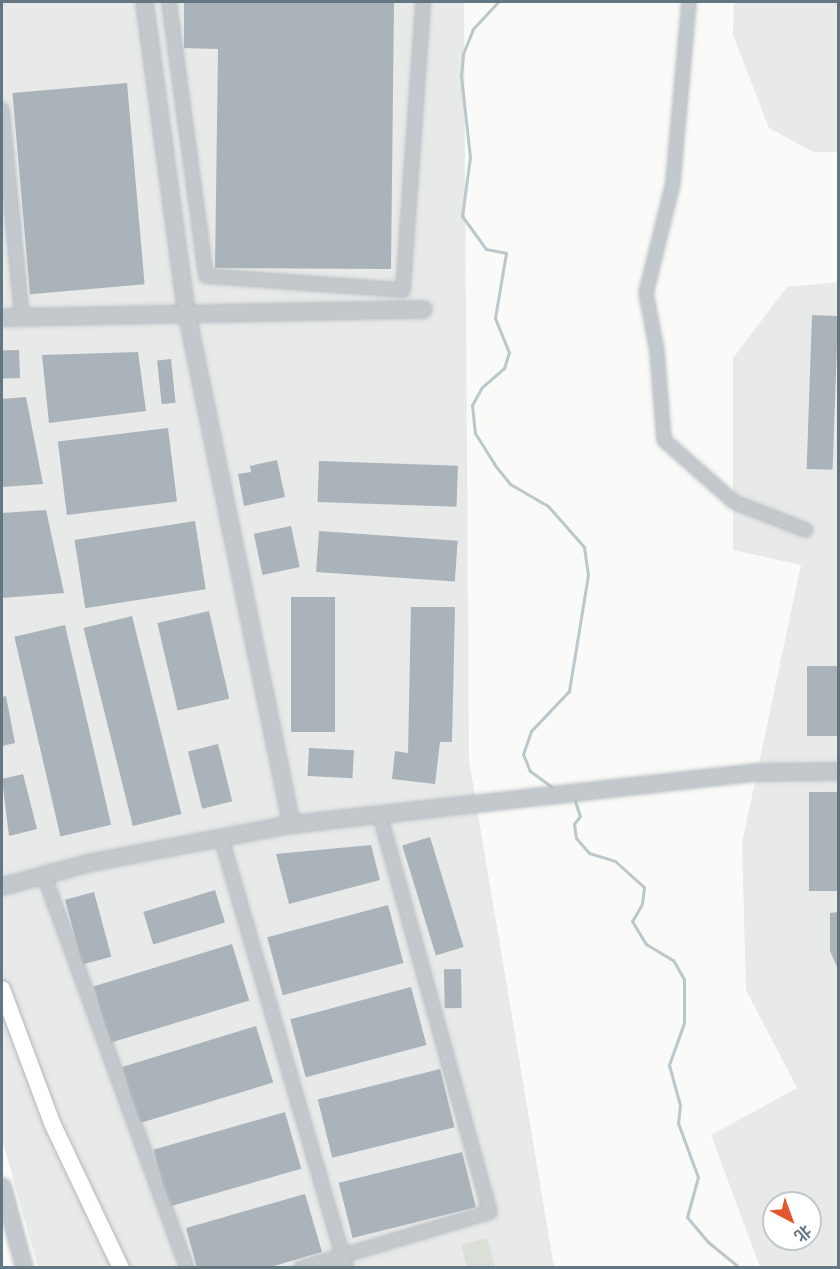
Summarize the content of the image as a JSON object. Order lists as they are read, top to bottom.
{
  "north": "bottom right"
}
